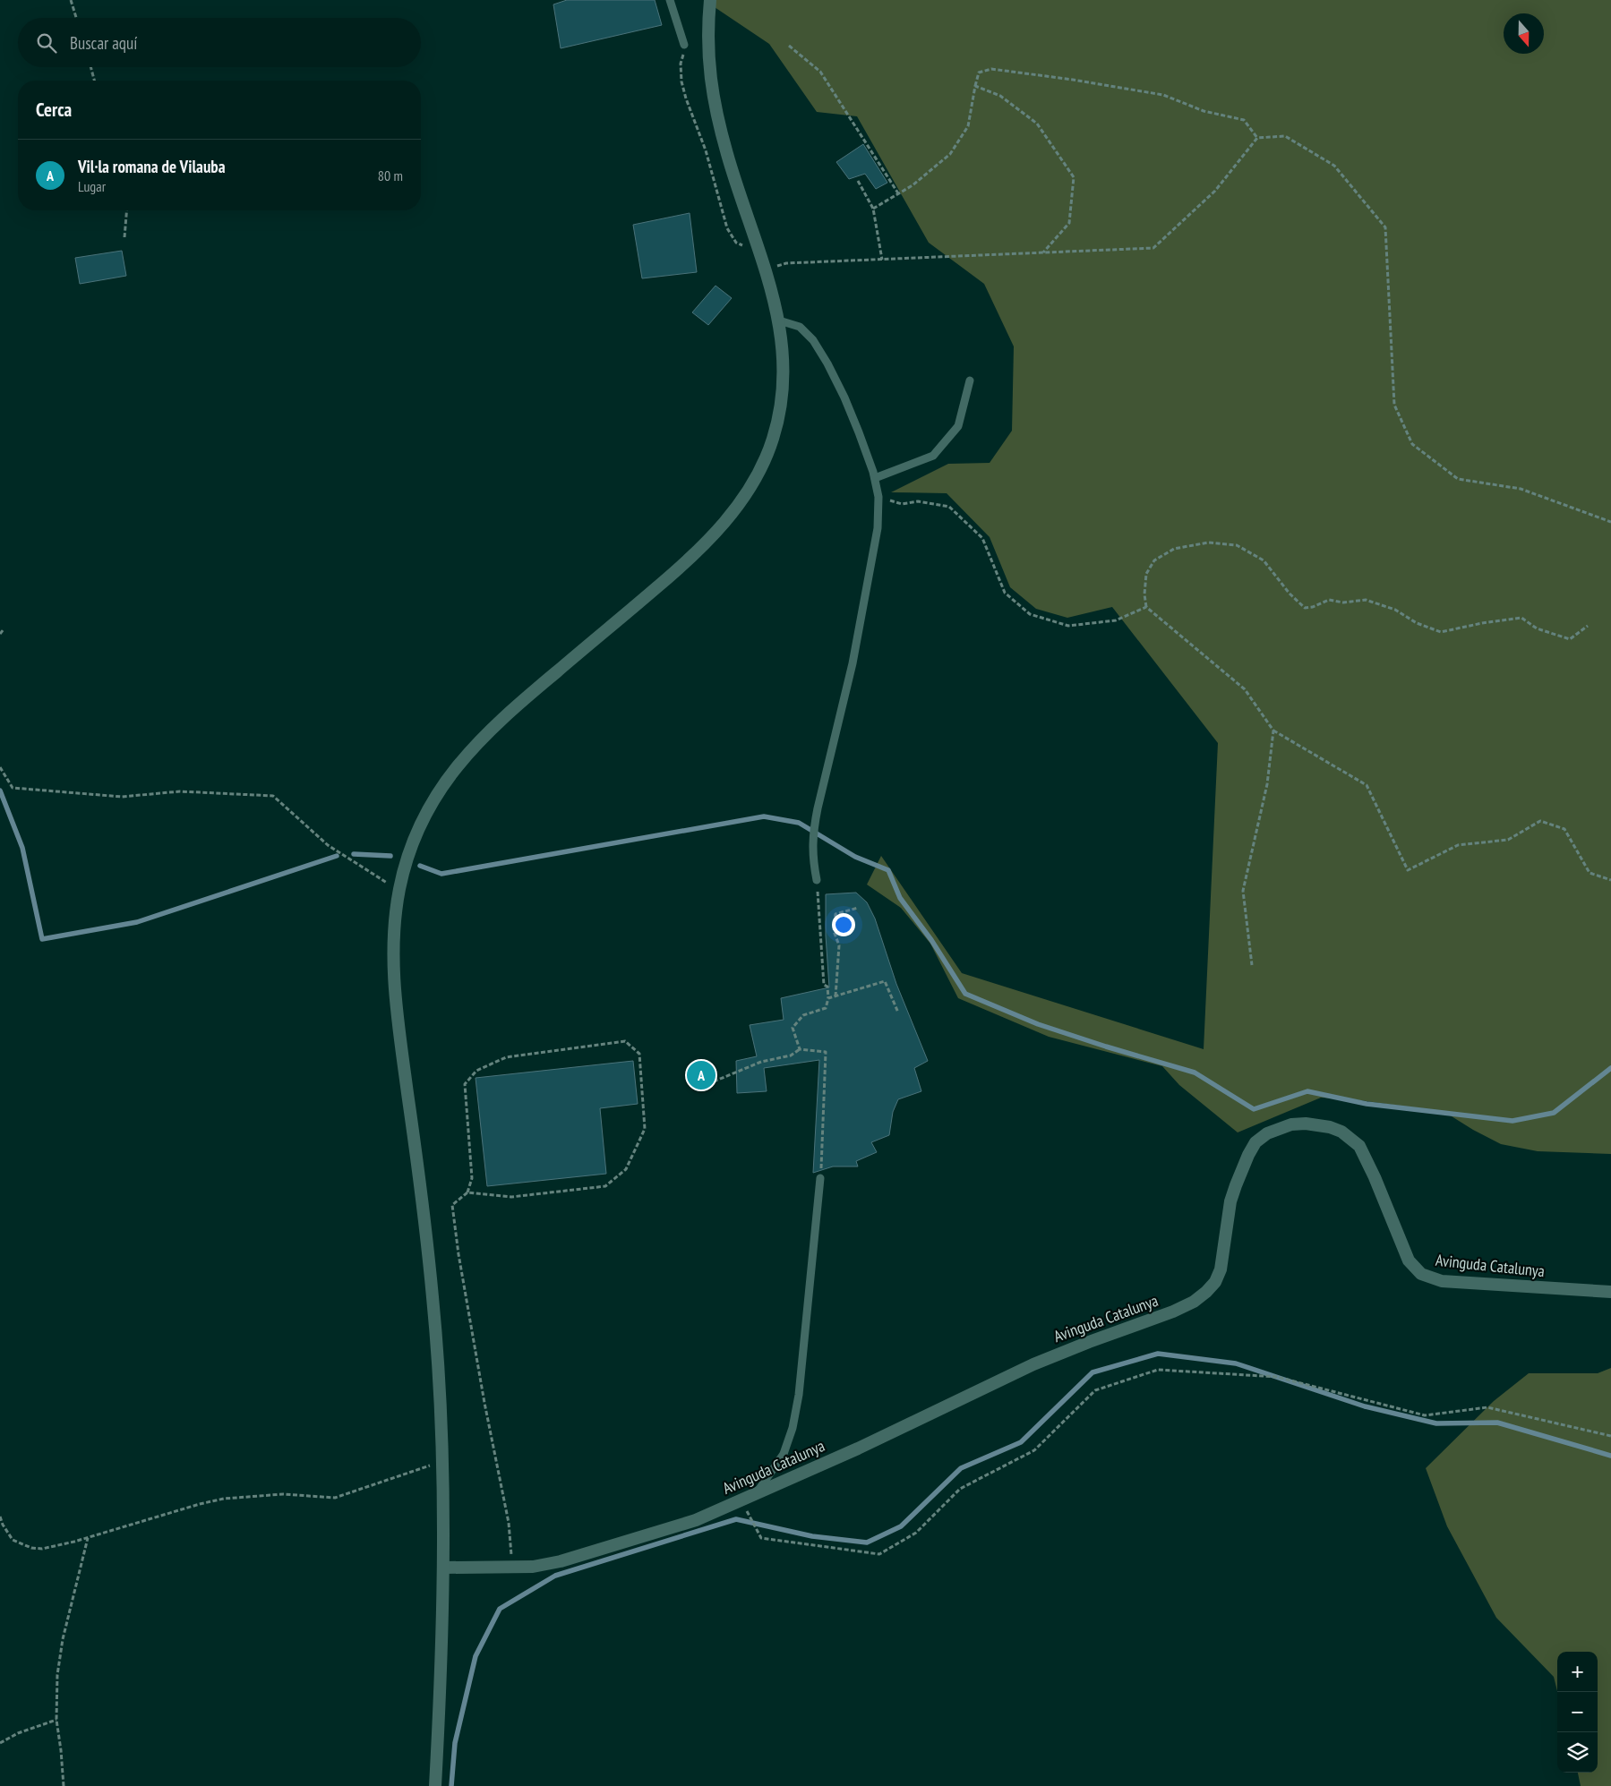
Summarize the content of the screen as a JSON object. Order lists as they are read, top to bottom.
{
  "streets": {
    "street": ["Avinguda Catalunya"]
  },
  "north": "bottom",
  "page": {
    "search": "Buscar aquí",
    "heading": "Cerca",
    "list": [
      {
        "mark": "A",
        "name": "Vil·la romana de Vilauba",
        "note": "Lugar",
        "value": "80 m"
      }
    ],
    "pins": "A",
    "map_buttons": ["+", "−"]
  }
}
